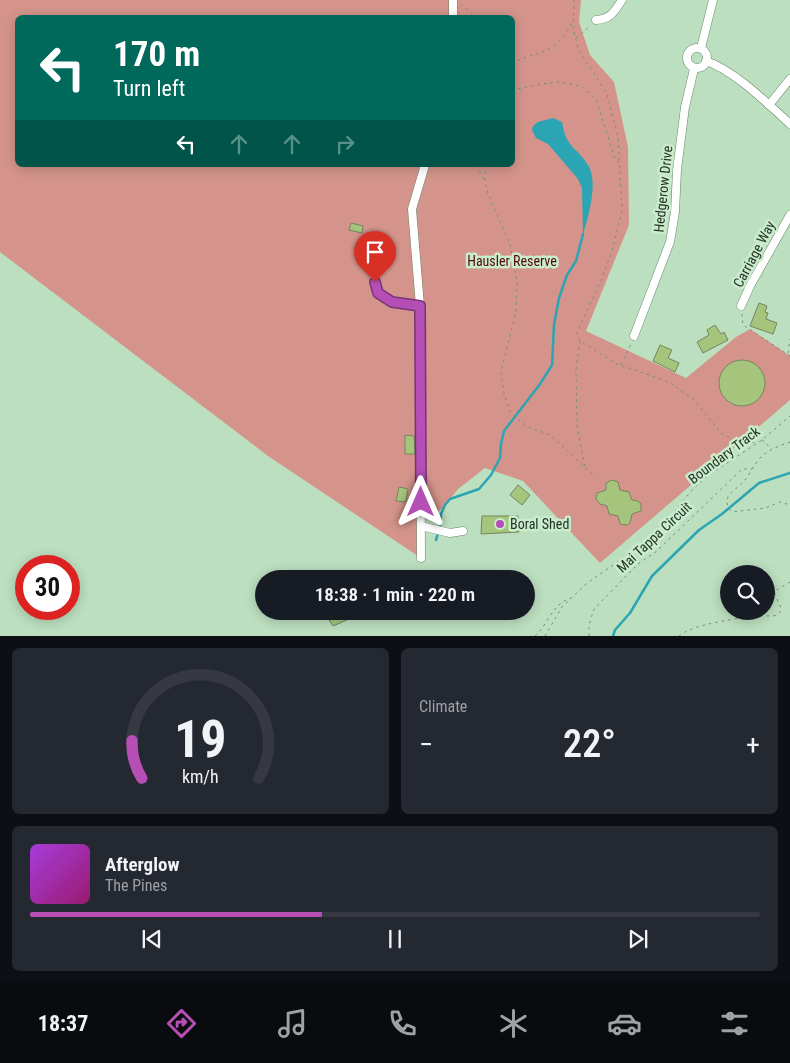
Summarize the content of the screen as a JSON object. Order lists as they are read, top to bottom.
{
  "streets": {
    "street": ["Hedgerow Drive", "Carriage Way"],
    "path": ["Boundary Track", "Mai Tappa Circuit"]
  },
  "parks": ["Hausler Reserve"],
  "places": ["Boral Shed"],
  "page": {
    "turn": ["170 m", "Turn left"],
    "limit": "30",
    "trip": "18:38 · 1 min · 220 m",
    "tile": "Climate",
    "heat": ["−", "22°", "+"],
    "song": ["Afterglow", "The Pines"],
    "tabs": "18:37",
    "gauge": ["19", "km/h"]
  }
}
